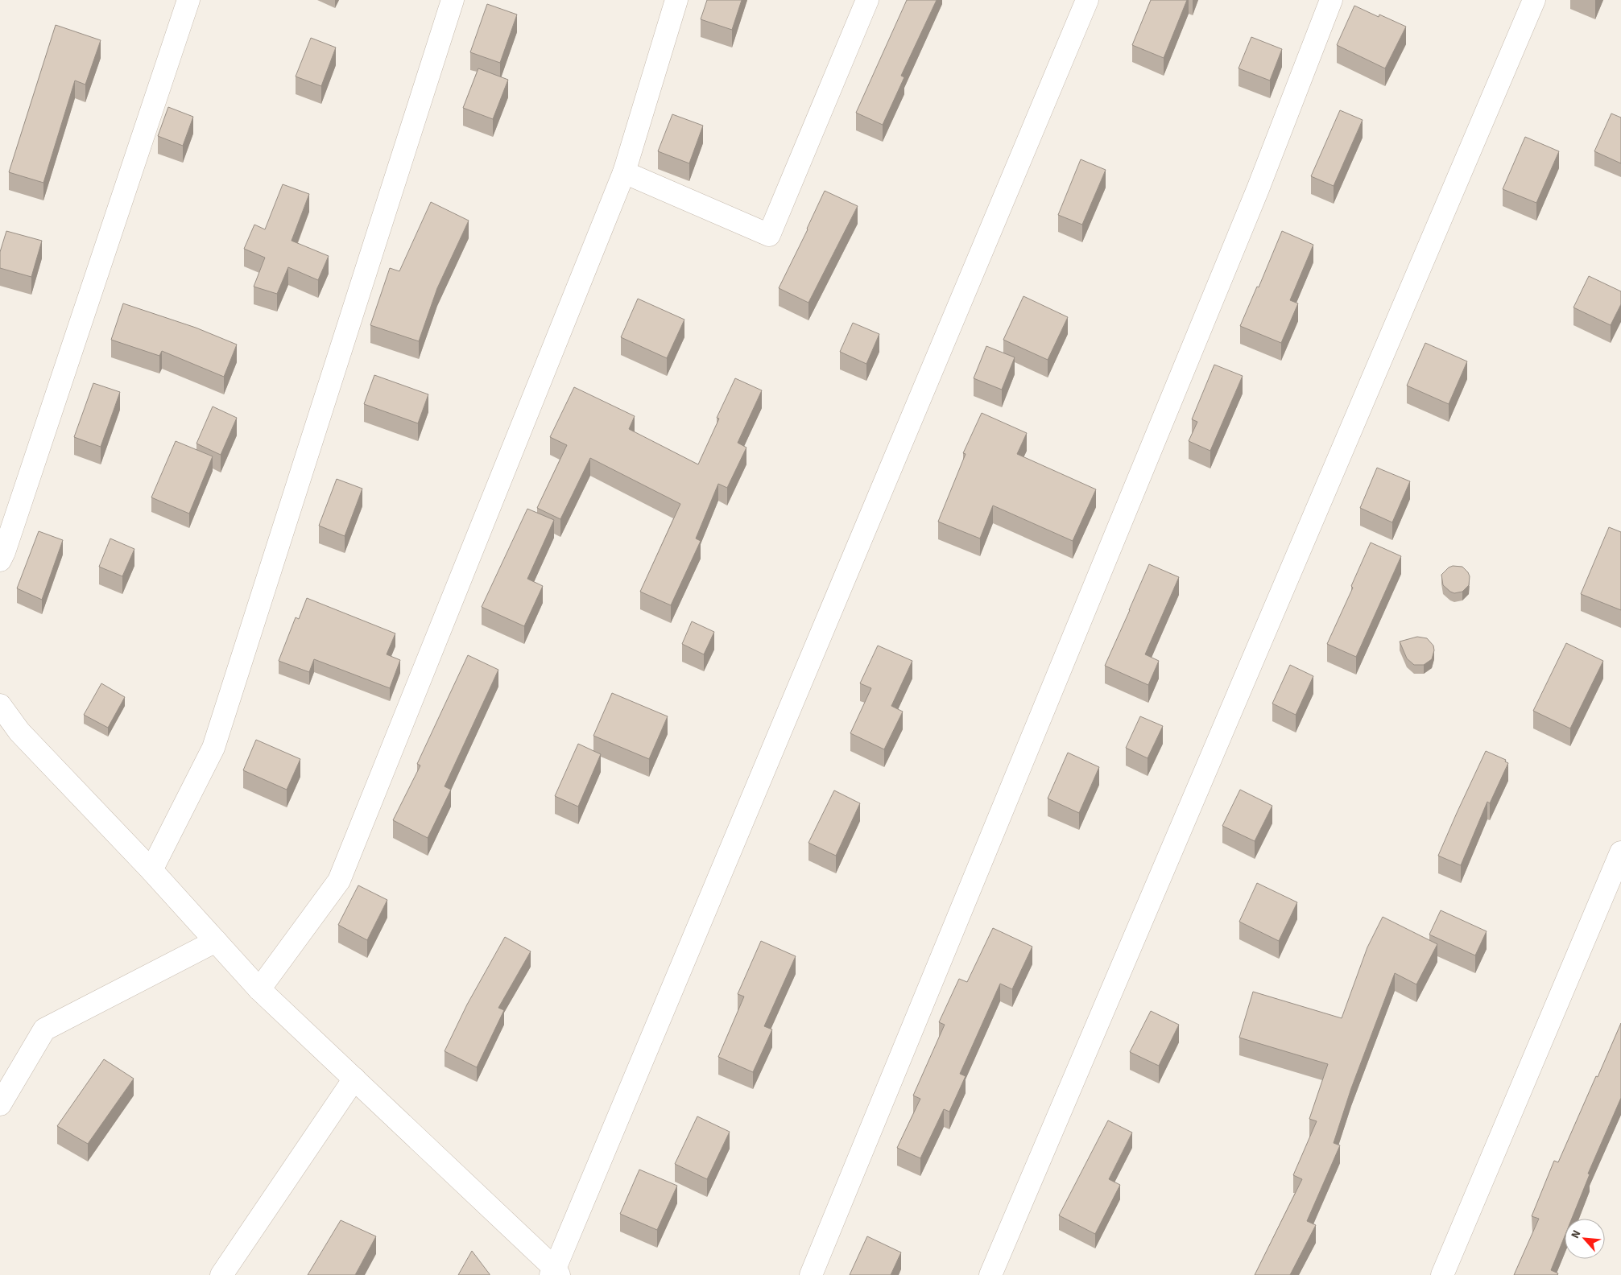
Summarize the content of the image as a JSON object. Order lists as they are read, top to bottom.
{
  "north": "top left"
}
